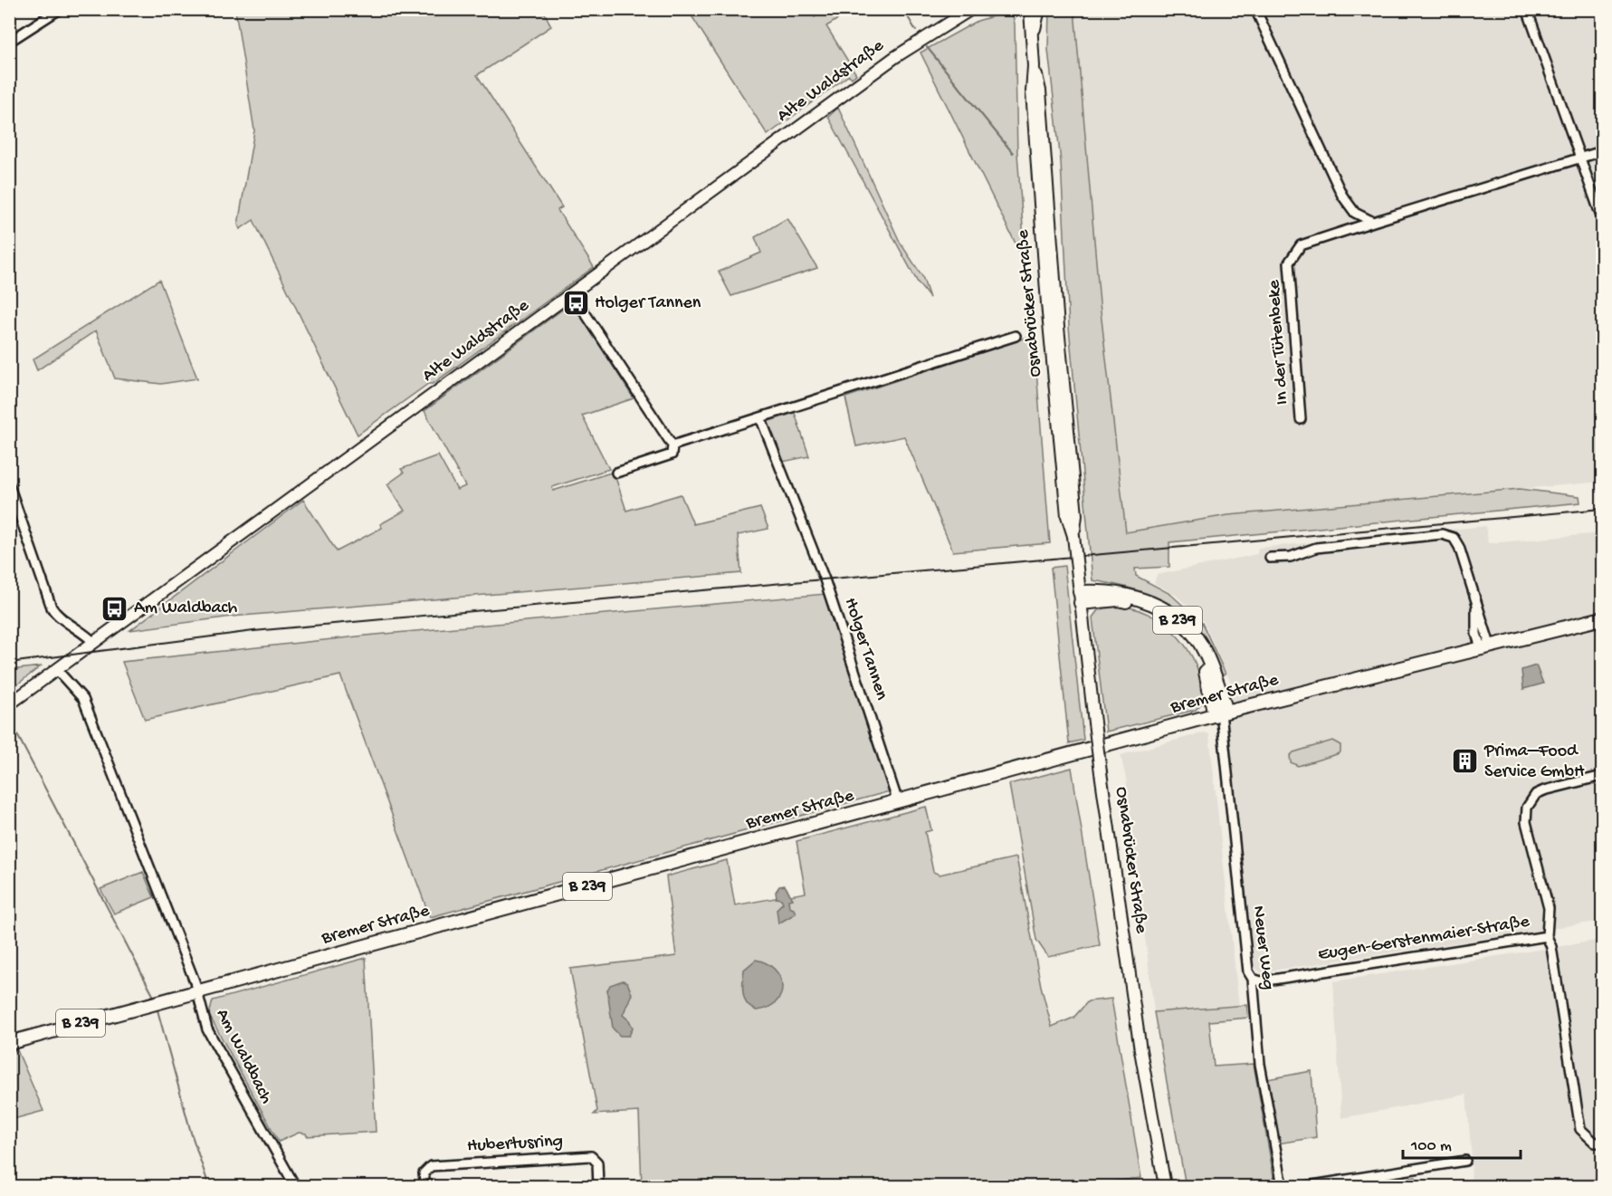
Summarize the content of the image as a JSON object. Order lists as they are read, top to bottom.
{
  "streets": {
    "main road": [
      "Alte Waldstraße",
      "Osnabrücker Straße",
      "B 239",
      "Bremer Straße"
    ],
    "street": [
      "In der Tütenbeke",
      "Holger Tannen",
      "Eugen-Gerstenmaier-Straße",
      "Neuer Weg",
      "Am Waldbach",
      "Hubertusring"
    ]
  },
  "crossings": [
    ["Alte Waldstraße", "Am Waldbach"],
    ["Osnabrücker Straße", "B 239"],
    ["B 239", "Bremer Straße"],
    ["B 239", "Neuer Weg"],
    ["Holger Tannen", "Bremer Straße"],
    ["Bremer Straße", "Neuer Weg"],
    ["Bremer Straße", "Am Waldbach"],
    ["Eugen-Gerstenmaier-Straße", "Neuer Weg"]
  ],
  "places": {
    "bus stop": ["Holger Tannen", "Am Waldbach"],
    "building": ["Prima–Food Service GmbH"]
  },
  "scale_bar": "100 m"
}
